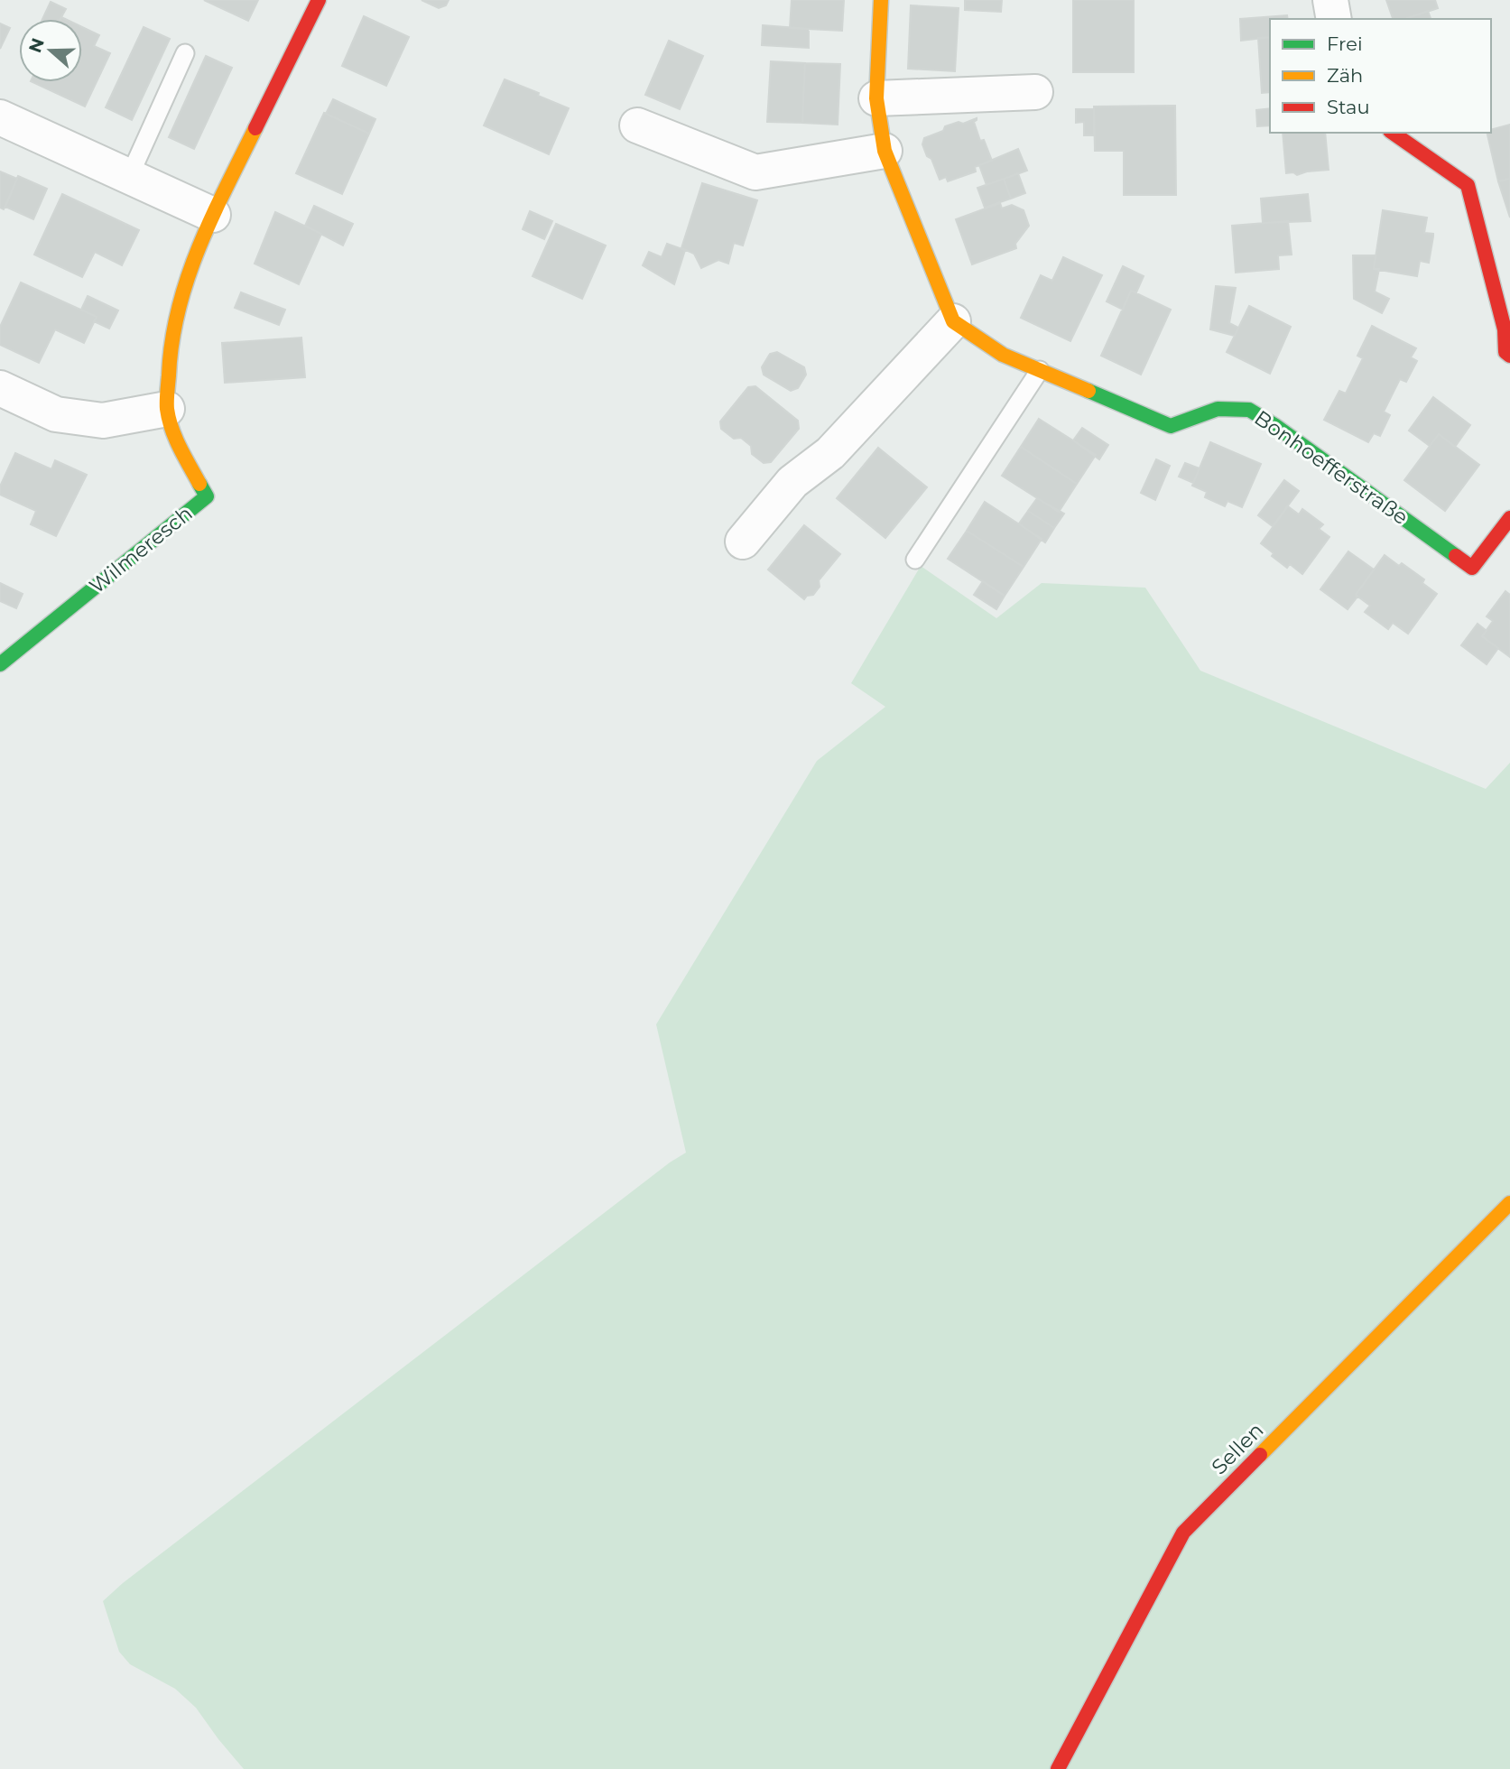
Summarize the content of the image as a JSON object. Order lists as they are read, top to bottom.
{
  "streets": {
    "street": ["Bonhoefferstraße", "Wilmeresch", "Sellen"]
  },
  "legend": ["Frei", "Zäh", "Stau"],
  "north": "left"
}
